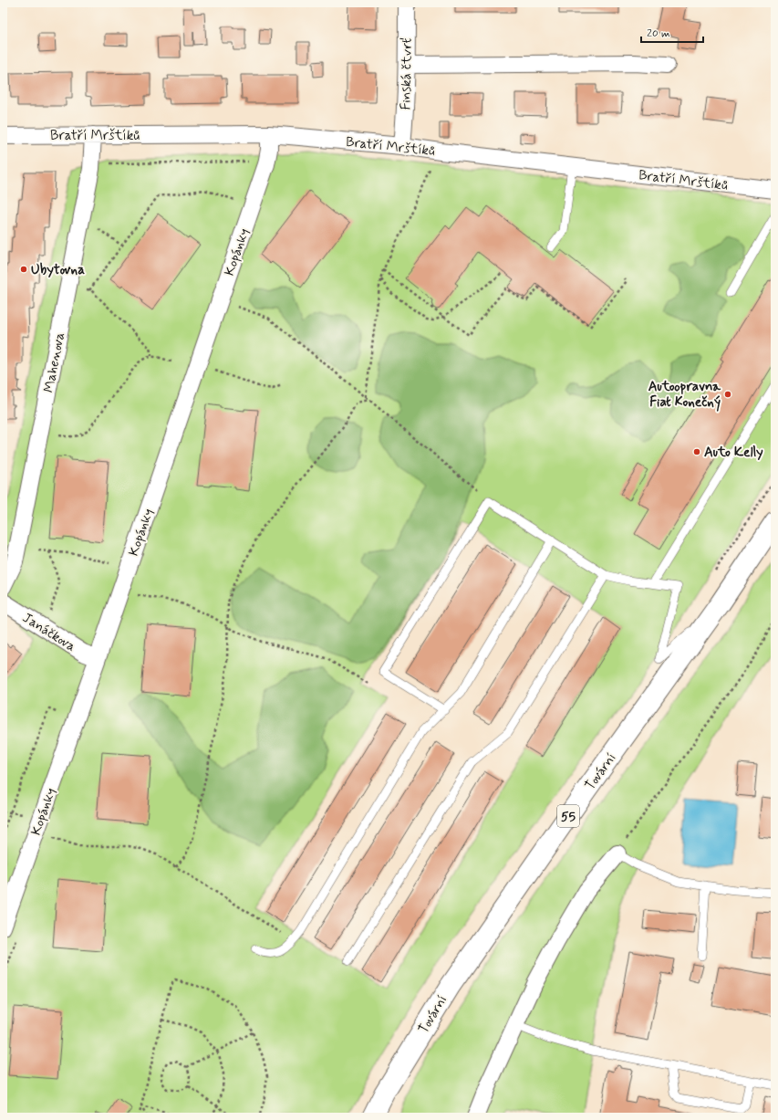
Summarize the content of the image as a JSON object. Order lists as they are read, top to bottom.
{
  "streets": {
    "main road": ["Tovární", "55"],
    "street": [
      "Finská čtvrť",
      "Bratří Mrštíků",
      "Kopánky",
      "Mahenova",
      "Janáčkova"
    ]
  },
  "crossings": [
    ["Finská čtvrť", "Bratří Mrštíků"],
    ["Bratří Mrštíků", "Kopánky"],
    ["Bratří Mrštíků", "Mahenova"],
    ["Kopánky", "Janáčkova"]
  ],
  "places": ["Ubytovna", "Autoopravna Fiat Konečný", "Auto Kelly"],
  "scale_bar": "20 m"
}
